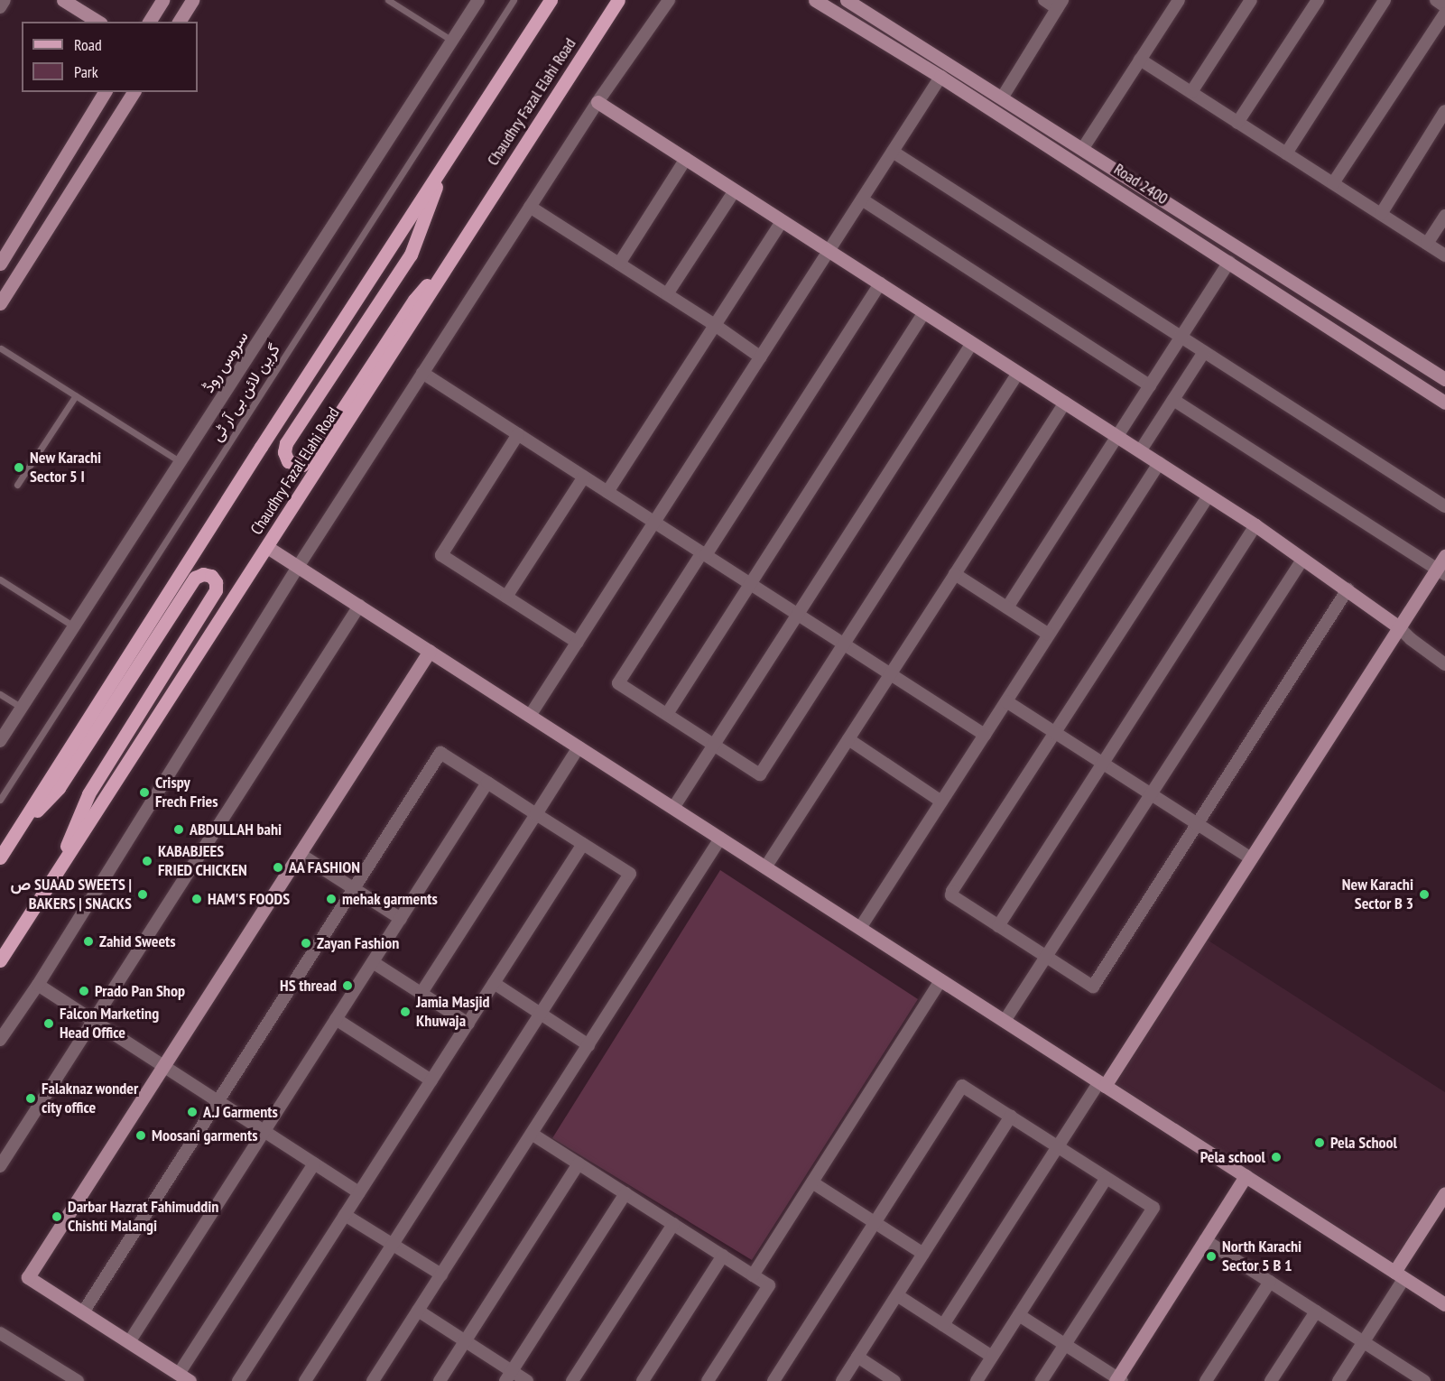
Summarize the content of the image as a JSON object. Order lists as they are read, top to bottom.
{
  "streets": {
    "main road": ["Chaudhry Fazal Elahi Road"],
    "street": ["Road 2400", "سروس روڈ"],
    "lane": ["گرین لائن بی آر ٹی"]
  },
  "places": [
    "New Karachi Sector 5 I",
    "Crispy Frech Fries",
    "ABDULLAH bahi",
    "KABABJEES FRIED CHICKEN",
    "AA FASHION",
    "ص SUAAD SWEETS | BAKERS | SNACKS",
    "New Karachi Sector B 3",
    "HAM'S FOODS",
    "mehak garments",
    "Zahid Sweets",
    "Zayan Fashion",
    "HS thread",
    "Prado Pan Shop",
    "Jamia Masjid Khuwaja",
    "Falcon Marketing Head Office",
    "Falaknaz wonder city office",
    "A.J Garments",
    "Moosani garments",
    "Pela School",
    "Pela school",
    "Darbar Hazrat Fahimuddin Chishti Malangi",
    "North Karachi Sector 5 B 1"
  ],
  "legend": ["Road", "Park"]
}
